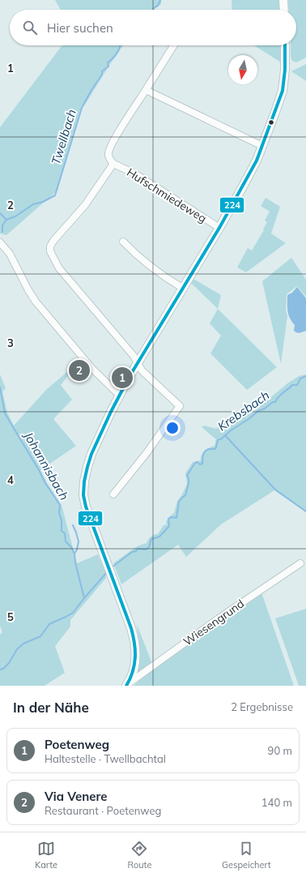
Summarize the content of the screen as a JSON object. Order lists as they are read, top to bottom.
{
  "streets": {
    "street": ["Hufschmiedeweg", "Wiesengrund"]
  },
  "water": ["Twellbach", "Krebsbach", "Johannisbach"],
  "lines": ["transit line 224"],
  "north": "bottom",
  "page": {
    "search": "Hier suchen",
    "pins": ["2", "1"],
    "heading": ["In der Nähe", "2 Ergebnisse"],
    "list": [
      {
        "mark": "1",
        "name": "Poetenweg",
        "note": "Haltestelle · Twellbachtal",
        "value": "90 m"
      },
      {
        "mark": "2",
        "name": "Via Venere",
        "note": "Restaurant · Poetenweg",
        "value": "140 m"
      }
    ],
    "nav": ["Karte", "Route", "Gespeichert"]
  },
  "grid": {
    "rows": [
      "1",
      "2",
      "3",
      "4",
      "5"
    ]
  }
}
